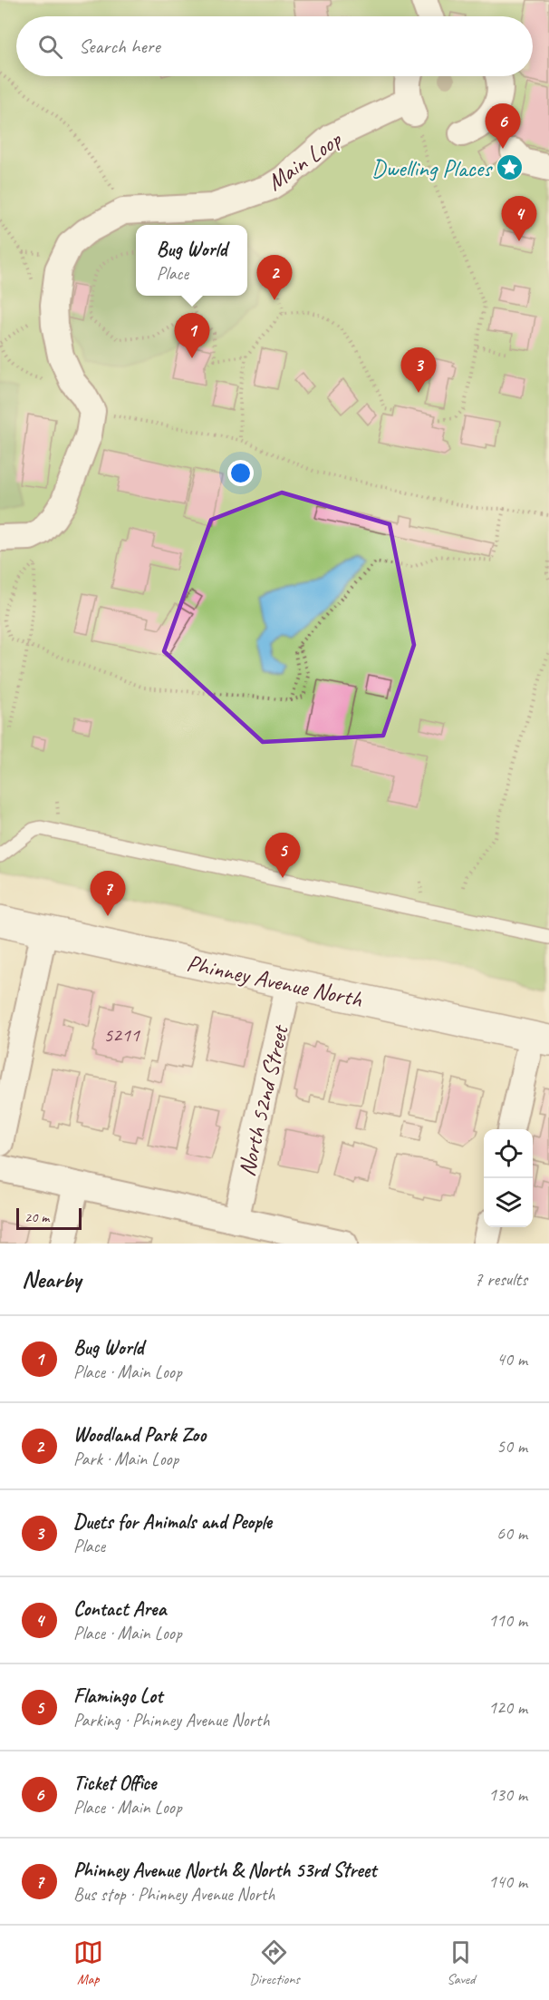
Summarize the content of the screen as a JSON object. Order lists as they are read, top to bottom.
{
  "streets": {
    "street": ["Main Loop", "Phinney Avenue North", "North 52nd Street"]
  },
  "crossings": [
    ["Phinney Avenue North", "North 52nd Street"]
  ],
  "places": {
    "place": ["Dwelling Places"]
  },
  "house_numbers": ["5211"],
  "scale_bar": "20 m",
  "page": {
    "search": "Search here",
    "pins": [
      "6",
      "4",
      "2",
      "1",
      "3",
      "5",
      "7"
    ],
    "popup": ["Bug World", "Place"],
    "scale": "20 m",
    "heading": ["Nearby", "7 results"],
    "list": [
      {
        "mark": "1",
        "name": "Bug World",
        "note": "Place · Main Loop",
        "value": "40 m"
      },
      {
        "mark": "2",
        "name": "Woodland Park Zoo",
        "note": "Park · Main Loop",
        "value": "50 m"
      },
      {
        "mark": "3",
        "name": "Duets for Animals and People",
        "note": "Place",
        "value": "60 m"
      },
      {
        "mark": "4",
        "name": "Contact Area",
        "note": "Place · Main Loop",
        "value": "110 m"
      },
      {
        "mark": "5",
        "name": "Flamingo Lot",
        "note": "Parking · Phinney Avenue North",
        "value": "120 m"
      },
      {
        "mark": "6",
        "name": "Ticket Office",
        "note": "Place · Main Loop",
        "value": "130 m"
      },
      {
        "mark": "7",
        "name": "Phinney Avenue North & North 53rd Street",
        "note": "Bus stop · Phinney Avenue North",
        "value": "140 m"
      }
    ],
    "nav": ["Map", "Directions", "Saved"]
  }
}
